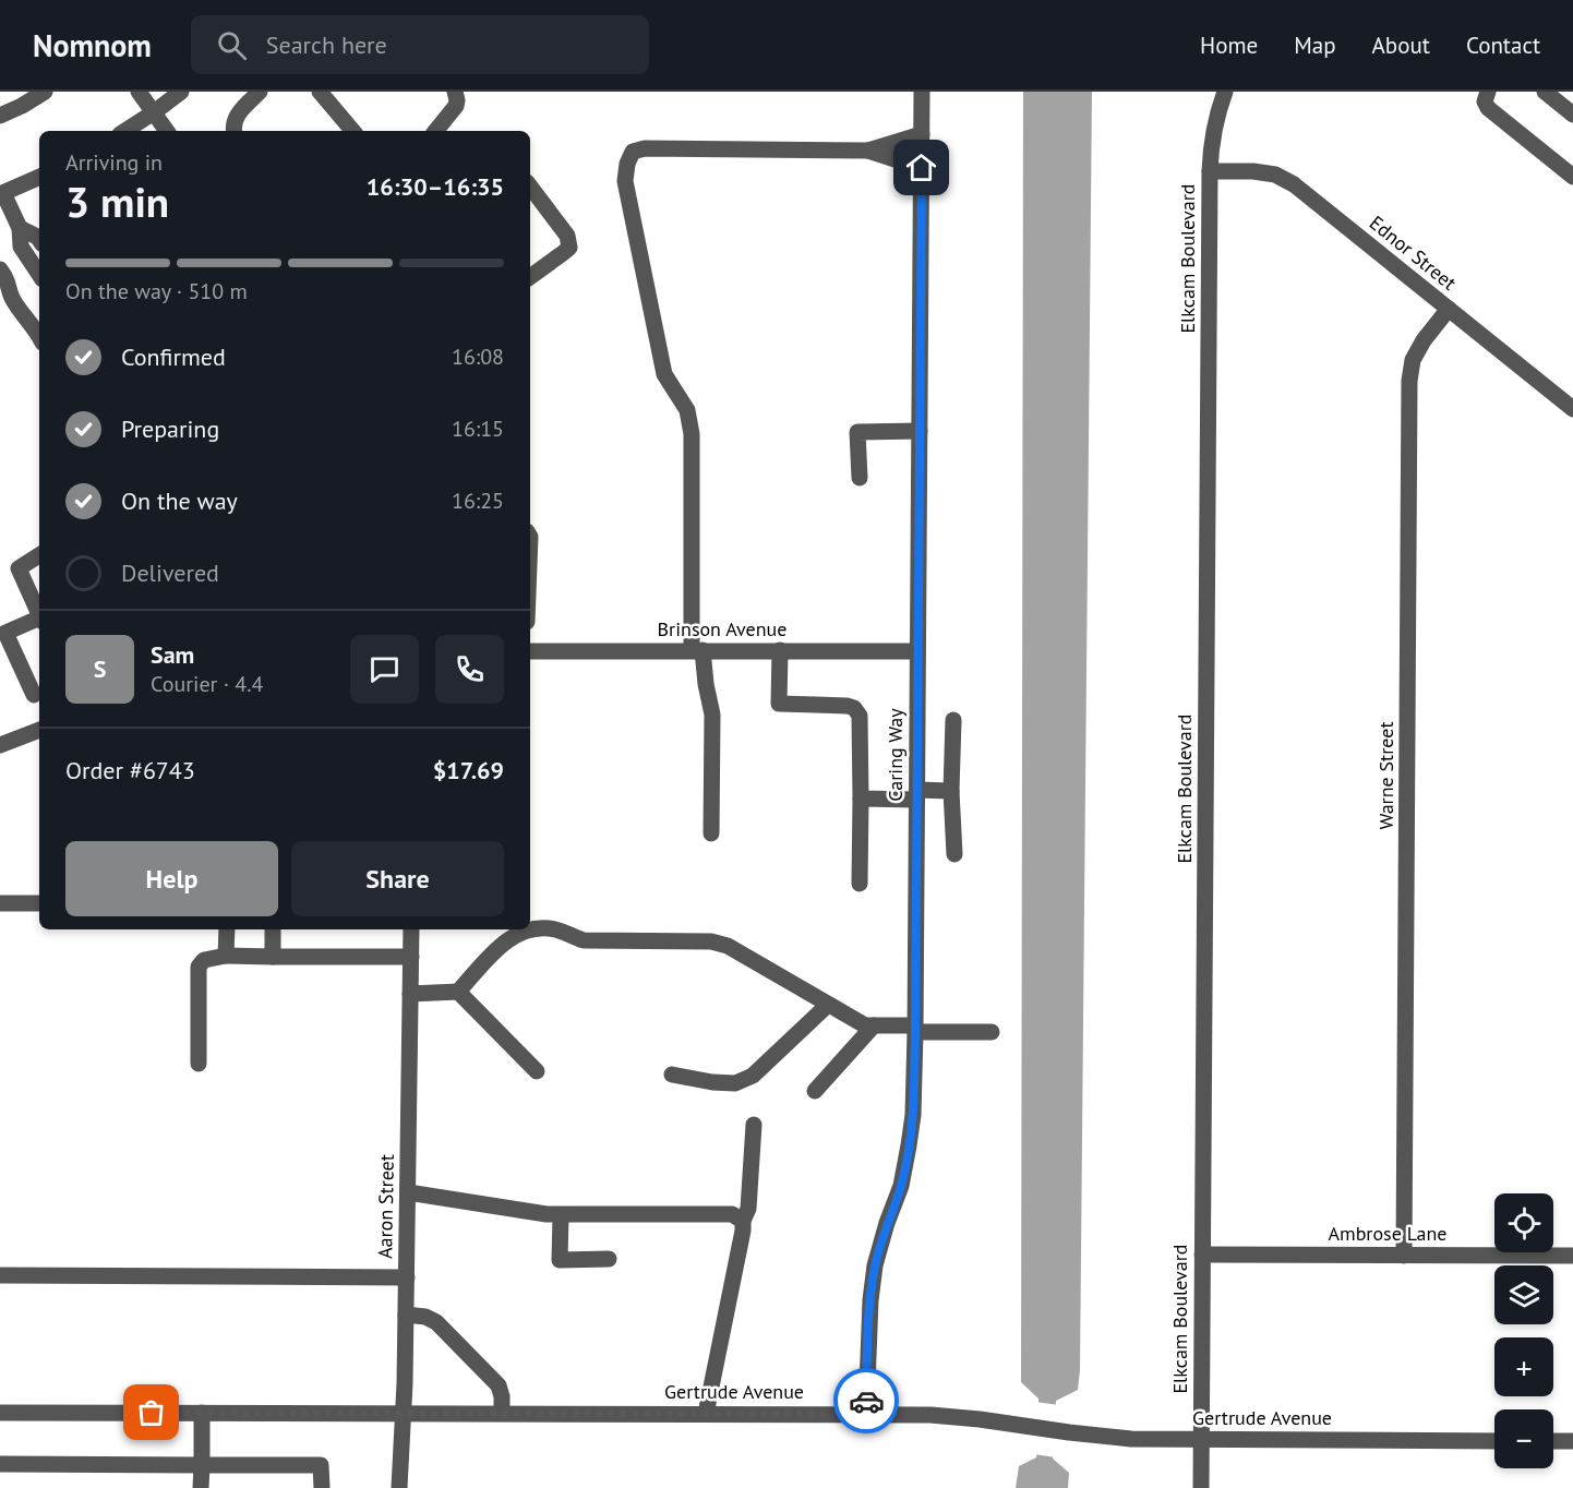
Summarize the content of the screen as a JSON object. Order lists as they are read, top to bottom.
{
  "streets": {
    "street": [
      "Ednor Street",
      "Elkcam Boulevard",
      "Brinson Avenue",
      "Caring Way",
      "Warne Street",
      "Aaron Street",
      "Ambrose Lane",
      "Gertrude Avenue"
    ]
  },
  "crossings": [
    ["Ednor Street", "Elkcam Boulevard"],
    ["Ednor Street", "Warne Street"],
    ["Elkcam Boulevard", "Ambrose Lane"],
    ["Elkcam Boulevard", "Gertrude Avenue"],
    ["Brinson Avenue", "Caring Way"],
    ["Caring Way", "Gertrude Avenue"],
    ["Warne Street", "Ambrose Lane"],
    ["Aaron Street", "Gertrude Avenue"]
  ],
  "page": {
    "header": "Nomnom",
    "search": "Search here",
    "nav": [
      "Home",
      "Map",
      "About",
      "Contact"
    ],
    "heading": ["3 min", "Arriving in", "16:30–16:35"],
    "panel": [
      "Sam",
      "Courier · 4.4",
      "Order #6743",
      "$17.69"
    ],
    "bar": "On the way · 510 m",
    "list": [
      ["Confirmed", "16:08"],
      ["Preparing", "16:15"],
      ["On the way", "16:25"],
      "Delivered"
    ],
    "round": "S",
    "buttons": ["Help", "Share"],
    "map_buttons": ["+", "−"]
  }
}
